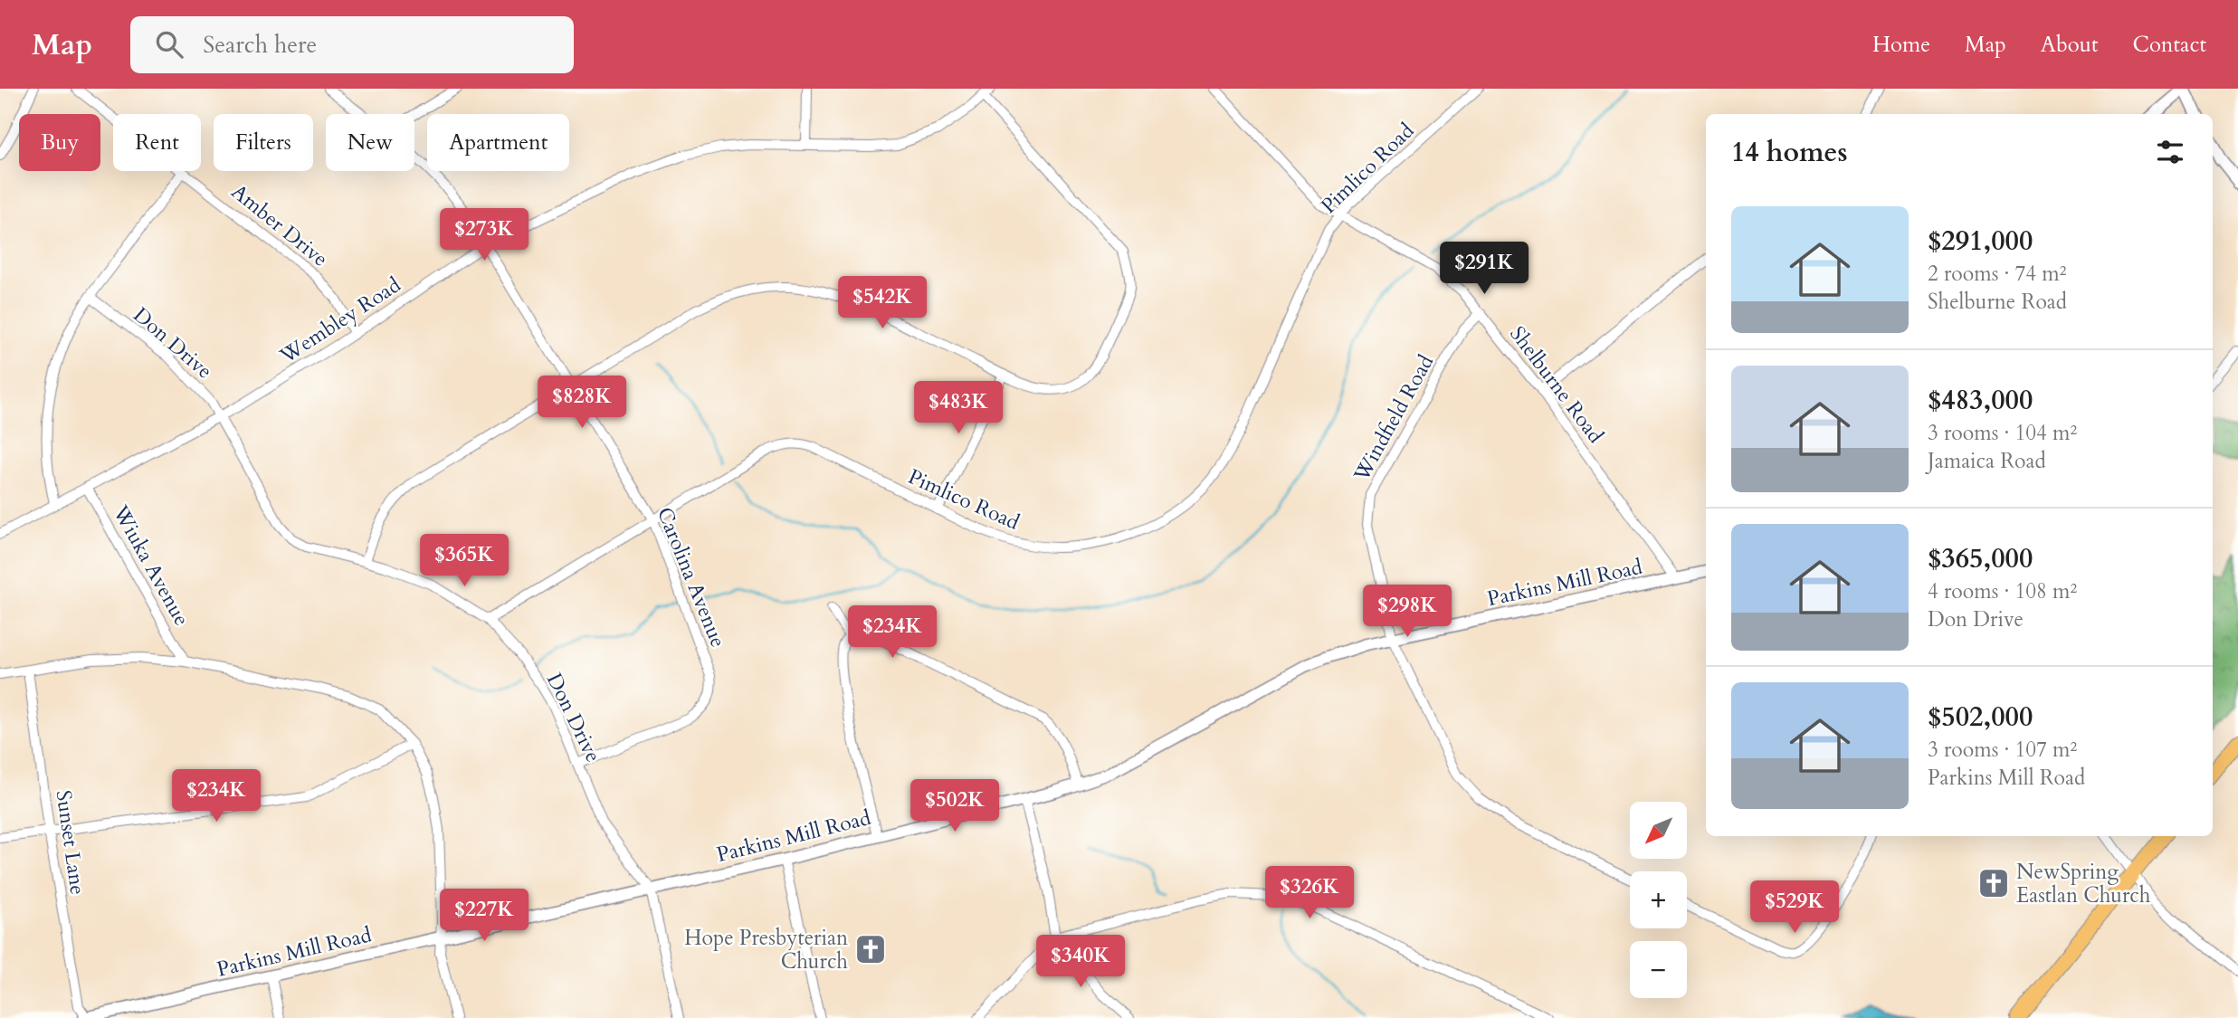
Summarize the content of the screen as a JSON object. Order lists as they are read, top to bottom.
{
  "streets": {
    "street": [
      "Pimlico Road",
      "Amber Drive",
      "Wembley Road",
      "Don Drive",
      "Shelburne Road",
      "Windfield Road",
      "Wiuka Avenue",
      "Carolina Avenue",
      "Parkins Mill Road",
      "Sunset Lane"
    ]
  },
  "crossings": [
    ["Pimlico Road", "Don Drive"],
    ["Pimlico Road", "Shelburne Road"],
    ["Pimlico Road", "Carolina Avenue"],
    ["Amber Drive", "Wembley Road"],
    ["Wembley Road", "Don Drive"],
    ["Wembley Road", "Wiuka Avenue"],
    ["Wembley Road", "Carolina Avenue"],
    ["Don Drive", "Carolina Avenue"],
    ["Don Drive", "Parkins Mill Road"],
    ["Shelburne Road", "Windfield Road"],
    ["Shelburne Road", "Parkins Mill Road"],
    ["Windfield Road", "Parkins Mill Road"],
    ["Parkins Mill Road", "Sunset Lane"]
  ],
  "places": {
    "church": ["NewSpring Eastlan Church", "Hope Presbyterian Church"]
  },
  "north": "bottom left",
  "page": {
    "header": "Map",
    "search": "Search here",
    "nav": [
      "Home",
      "Map",
      "About",
      "Contact"
    ],
    "chip": [
      "Buy",
      "Rent",
      "Filters",
      "New",
      "Apartment"
    ],
    "heading": "14 homes",
    "list": [
      {
        "name": "$291,000",
        "note": "2 rooms · 74 m² · Shelburne Road"
      },
      {
        "name": "$483,000",
        "note": "3 rooms · 104 m² · Jamaica Road"
      },
      {
        "name": "$365,000",
        "note": "4 rooms · 108 m² · Don Drive"
      },
      {
        "name": "$502,000",
        "note": "3 rooms · 107 m² · Parkins Mill Road"
      }
    ],
    "price": [
      "$273K",
      "$291K",
      "$542K",
      "$828K",
      "$483K",
      "$365K",
      "$298K",
      "$234K",
      "$234K",
      "$502K",
      "$326K",
      "$529K",
      "$227K",
      "$340K"
    ],
    "map_buttons": ["+", "−"]
  }
}
